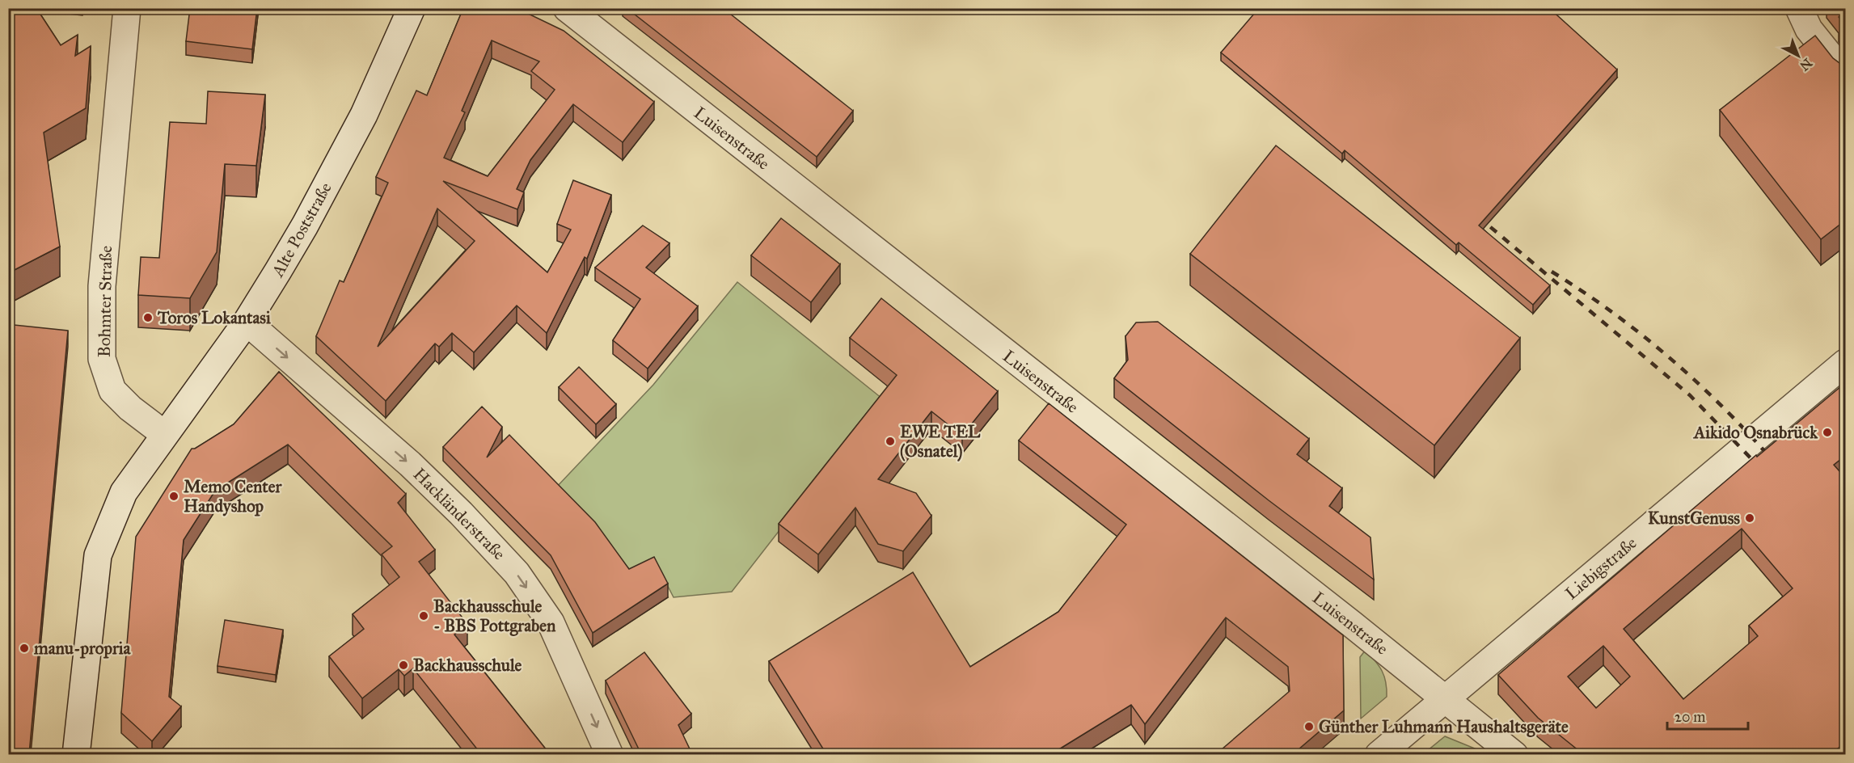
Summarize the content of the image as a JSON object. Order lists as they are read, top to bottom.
{
  "streets": {
    "street": [
      "Luisenstraße",
      "Alte Poststraße",
      "Bohmter Straße",
      "Hackländerstraße",
      "Liebigstraße"
    ]
  },
  "crossings": [
    ["Luisenstraße", "Liebigstraße"],
    ["Alte Poststraße", "Bohmter Straße"],
    ["Alte Poststraße", "Hackländerstraße"]
  ],
  "one_way": ["Hackländerstraße"],
  "places": [
    "Toros Lokantasi",
    "Aikido Osnabrück",
    "EWE TEL (Osnatel)",
    "Memo Center Handyshop",
    "KunstGenuss",
    "Backhausschule - BBS Pottgraben",
    "manu-propria",
    "Backhausschule",
    "Günther Luhmann Haushaltsgeräte"
  ],
  "scale_bar": "20 m",
  "north": "bottom right"
}
